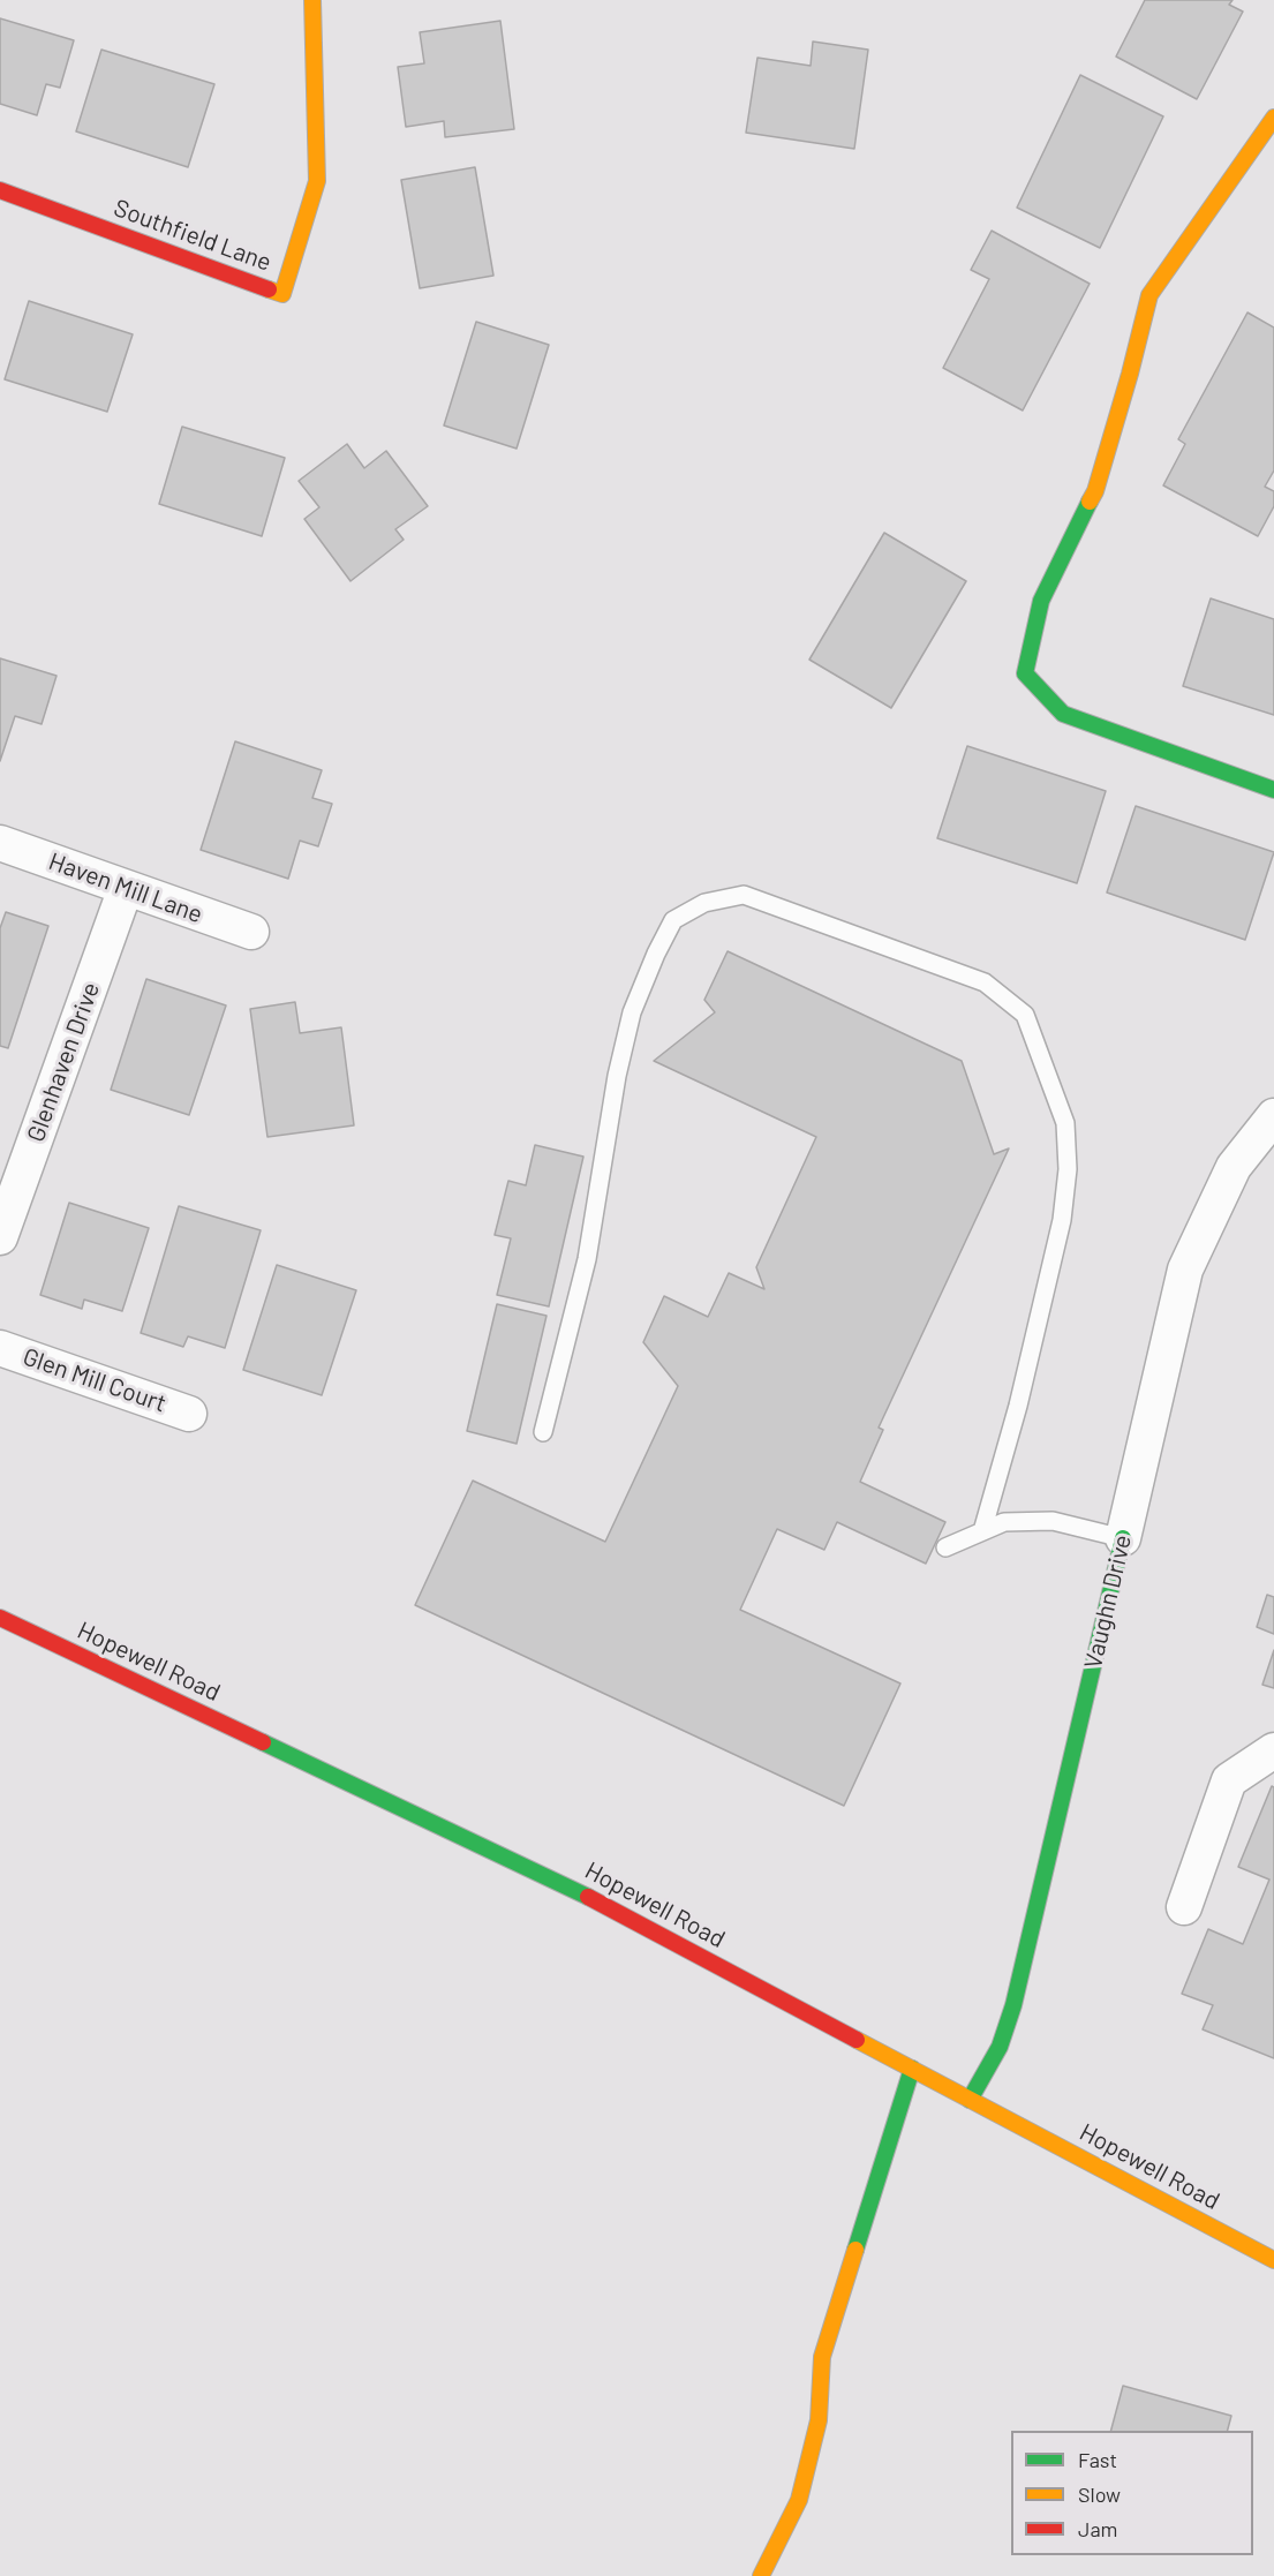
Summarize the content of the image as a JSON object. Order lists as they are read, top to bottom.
{
  "streets": {
    "street": [
      "Southfield Lane",
      "Haven Mill Lane",
      "Glenhaven Drive",
      "Glen Mill Court",
      "Vaughn Drive",
      "Hopewell Road"
    ]
  },
  "crossings": [
    ["Haven Mill Lane", "Glenhaven Drive"],
    ["Vaughn Drive", "Hopewell Road"]
  ],
  "legend": ["Fast", "Slow", "Jam"]
}
